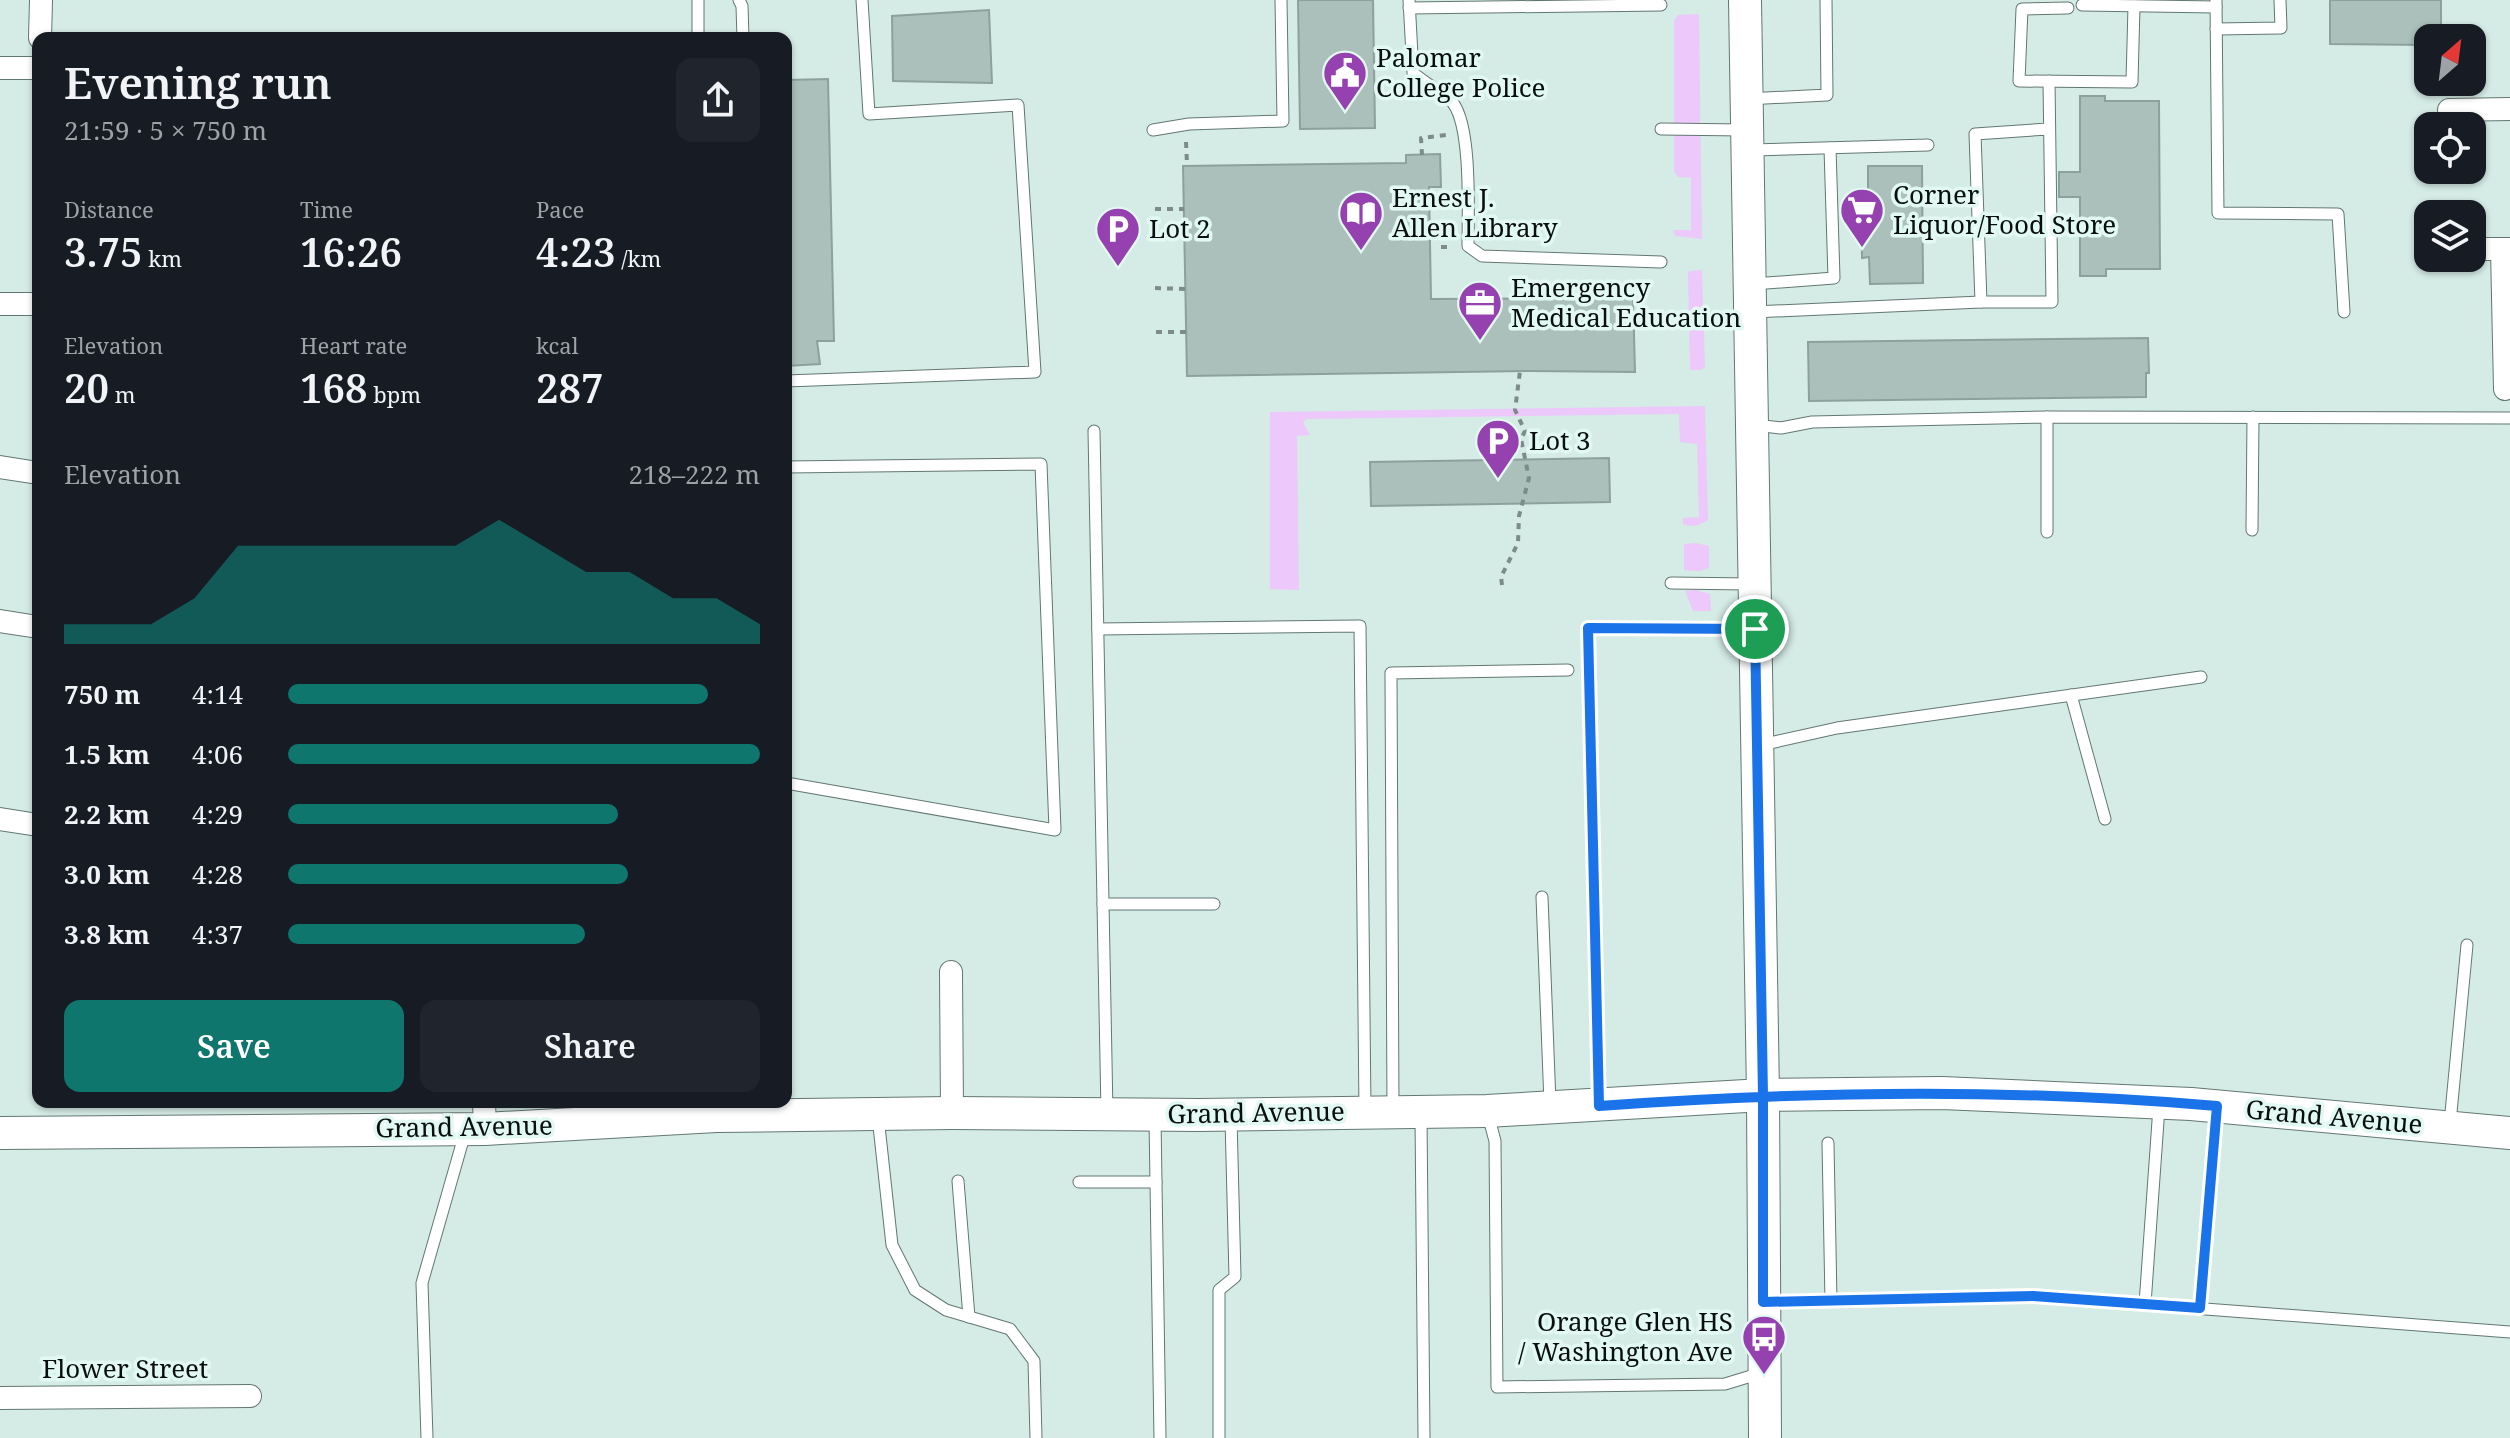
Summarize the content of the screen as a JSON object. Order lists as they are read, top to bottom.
{
  "streets": {
    "main road": ["Grand Avenue"],
    "street": ["Flower Street"]
  },
  "places": {
    "public building": ["Palomar College Police"],
    "supermarket": ["Corner Liquor/Food Store"],
    "library": ["Ernest J. Allen Library"],
    "parking": ["Lot 2", "Lot 3"],
    "office": ["Emergency Medical Education"],
    "bus stop": ["Orange Glen HS / Washington Ave"]
  },
  "north": "top right",
  "page": {
    "heading": ["Evening run", "21:59 · 5 × 750 m"],
    "stats": [
      ["Distance", "3.75 km"],
      ["Time", "16:26"],
      ["Pace", "4:23 /km"],
      ["Elevation", "20 m"],
      ["Heart rate", "168 bpm"],
      ["kcal", "287"]
    ],
    "chart": ["Elevation", "218–222 m"],
    "list": [
      {
        "name": "750 m",
        "note": "4:14"
      },
      {
        "name": "1.5 km",
        "note": "4:06"
      },
      {
        "name": "2.2 km",
        "note": "4:29"
      },
      {
        "name": "3.0 km",
        "note": "4:28"
      },
      {
        "name": "3.8 km",
        "note": "4:37"
      }
    ],
    "buttons": ["Save", "Share"]
  }
}
